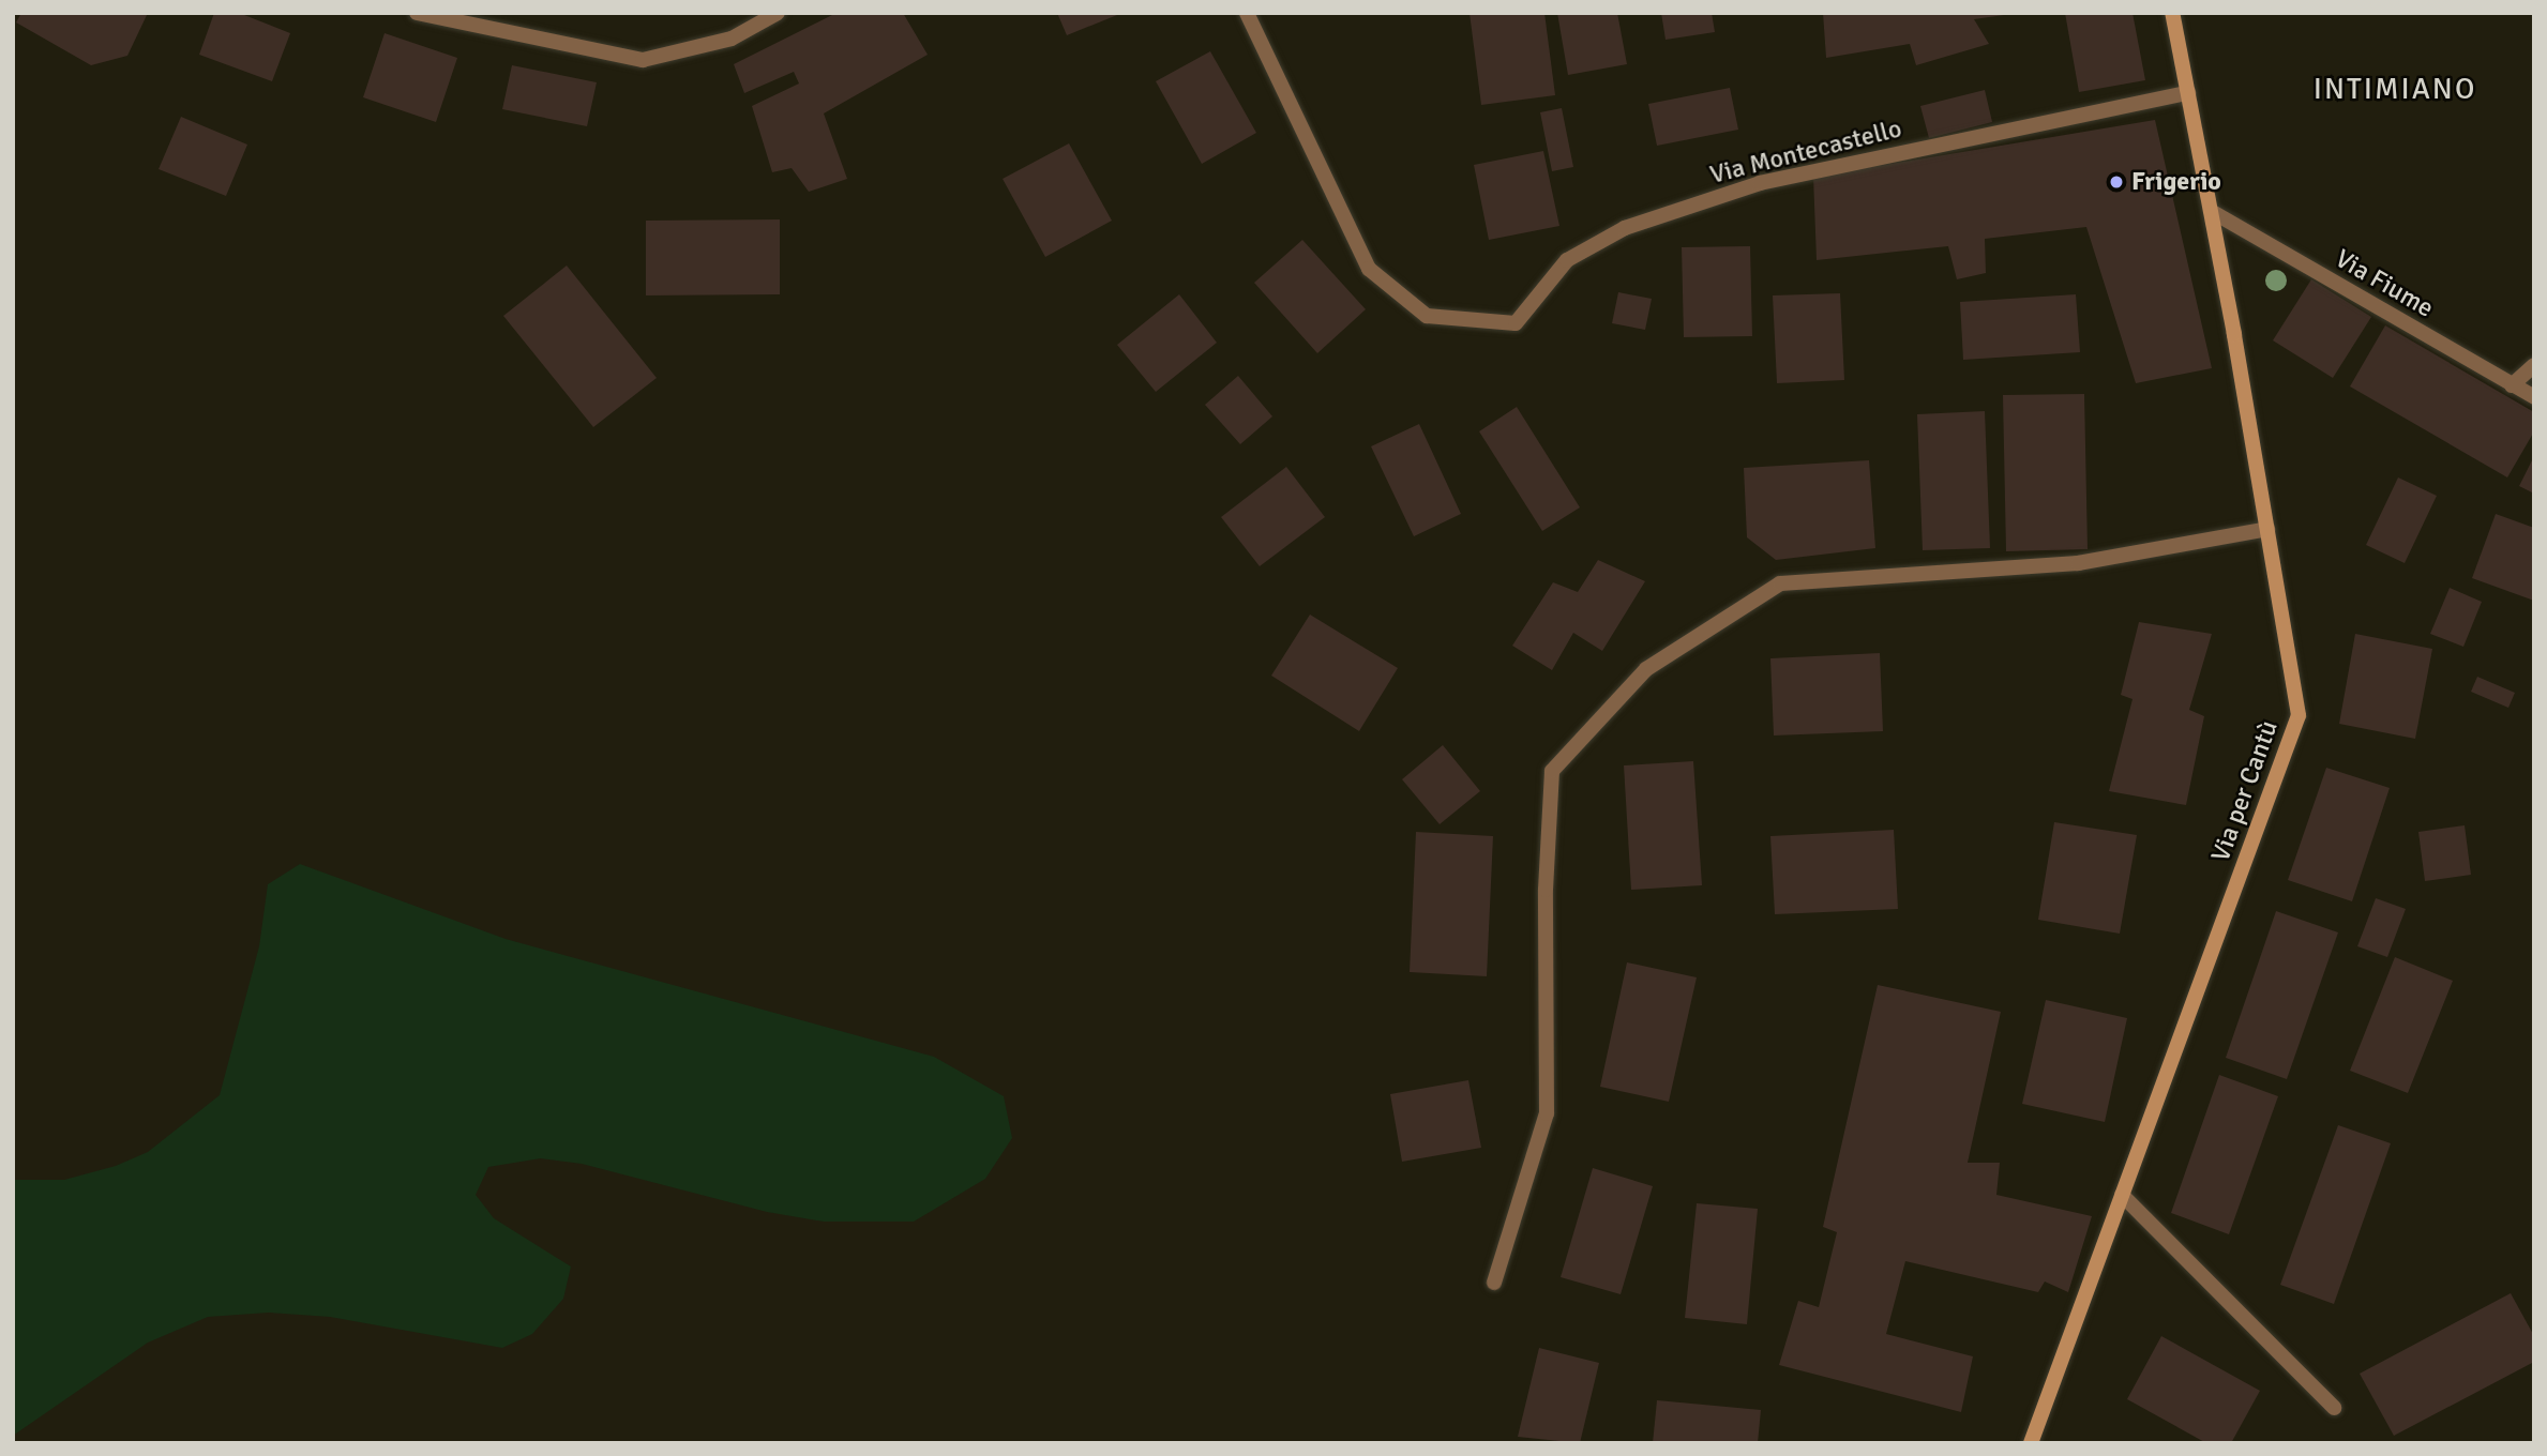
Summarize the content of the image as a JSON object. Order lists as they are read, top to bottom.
{
  "streets": {
    "street": ["Via Montecastello", "Via Fiume", "Via per Cantù"]
  },
  "crossings": [
    ["Via Montecastello", "Via per Cantù"],
    ["Via Fiume", "Via per Cantù"]
  ],
  "districts": ["INTIMIANO"],
  "places": ["Frigerio"]
}
